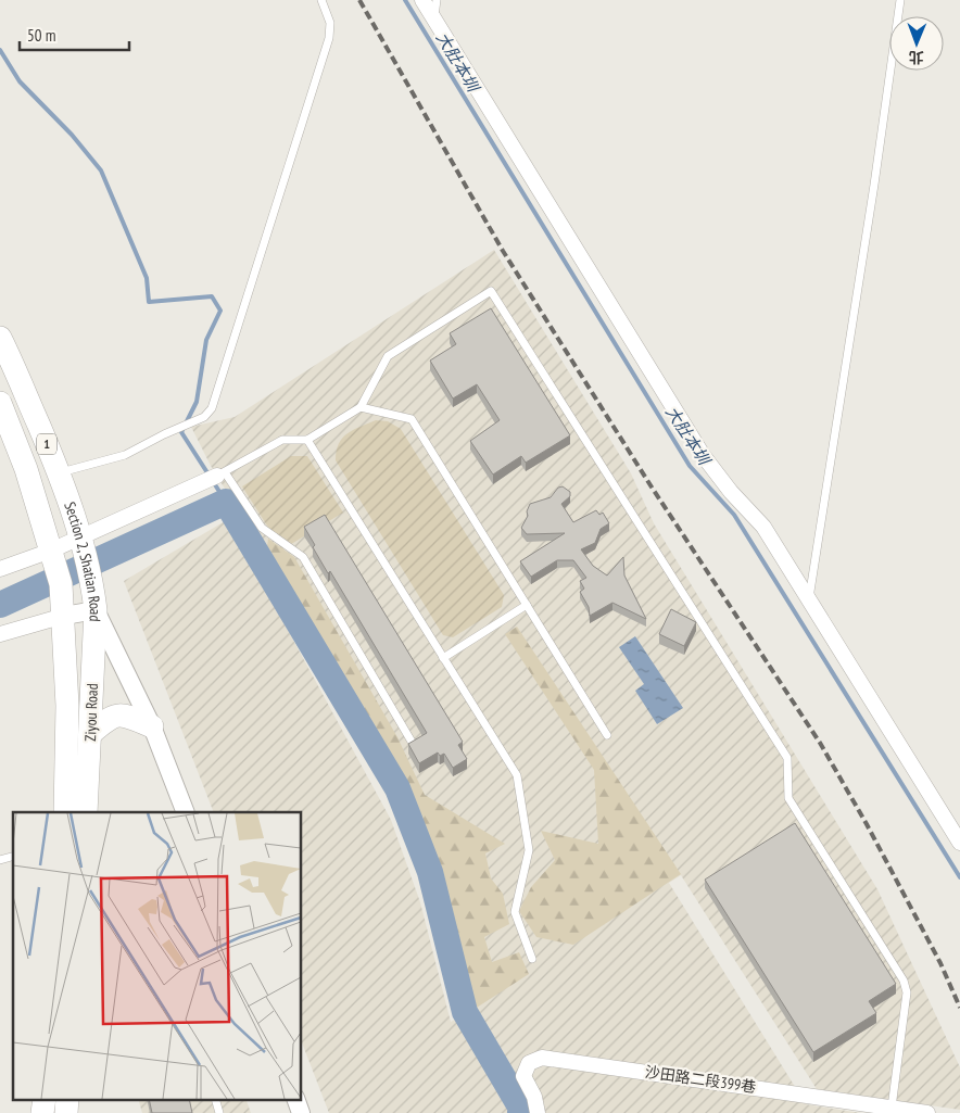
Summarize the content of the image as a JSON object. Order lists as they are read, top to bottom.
{
  "streets": {
    "main road": ["1", "Section 2, Shatian Road", "Ziyou Road"],
    "street": ["沙田路二段399巷"]
  },
  "crossings": [
    ["Section 2, Shatian Road", "Ziyou Road"]
  ],
  "water": ["大肚本圳"],
  "scale_bar": "50 m",
  "north": "bottom"
}
